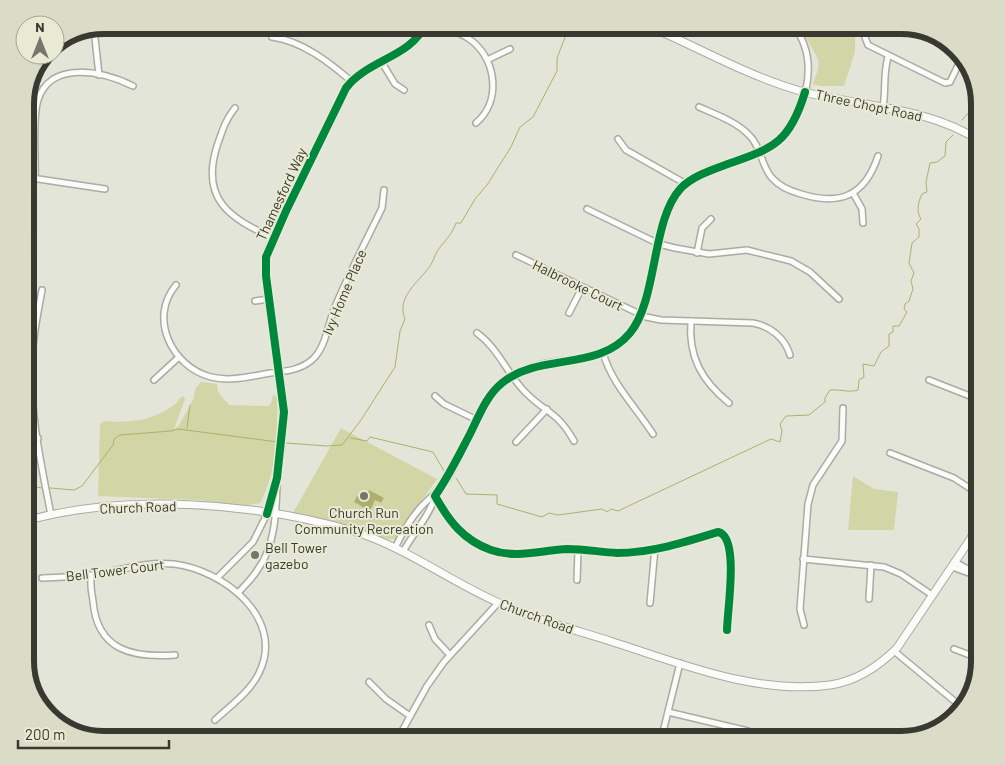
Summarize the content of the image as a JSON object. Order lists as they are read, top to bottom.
{
  "streets": {
    "main road": ["Three Chopt Road", "Church Road"],
    "street": [
      "Thamesford Way",
      "Halbrooke Court",
      "Ivy Home Place",
      "Bell Tower Court"
    ]
  },
  "crossings": [
    ["Thamesford Way", "Ivy Home Place"],
    ["Thamesford Way", "Church Road"],
    ["Thamesford Way", "Bell Tower Court"]
  ],
  "places": ["Church Run Community Recreation", "Bell Tower gazebo"],
  "scale_bar": "200 m",
  "north": "top"
}
